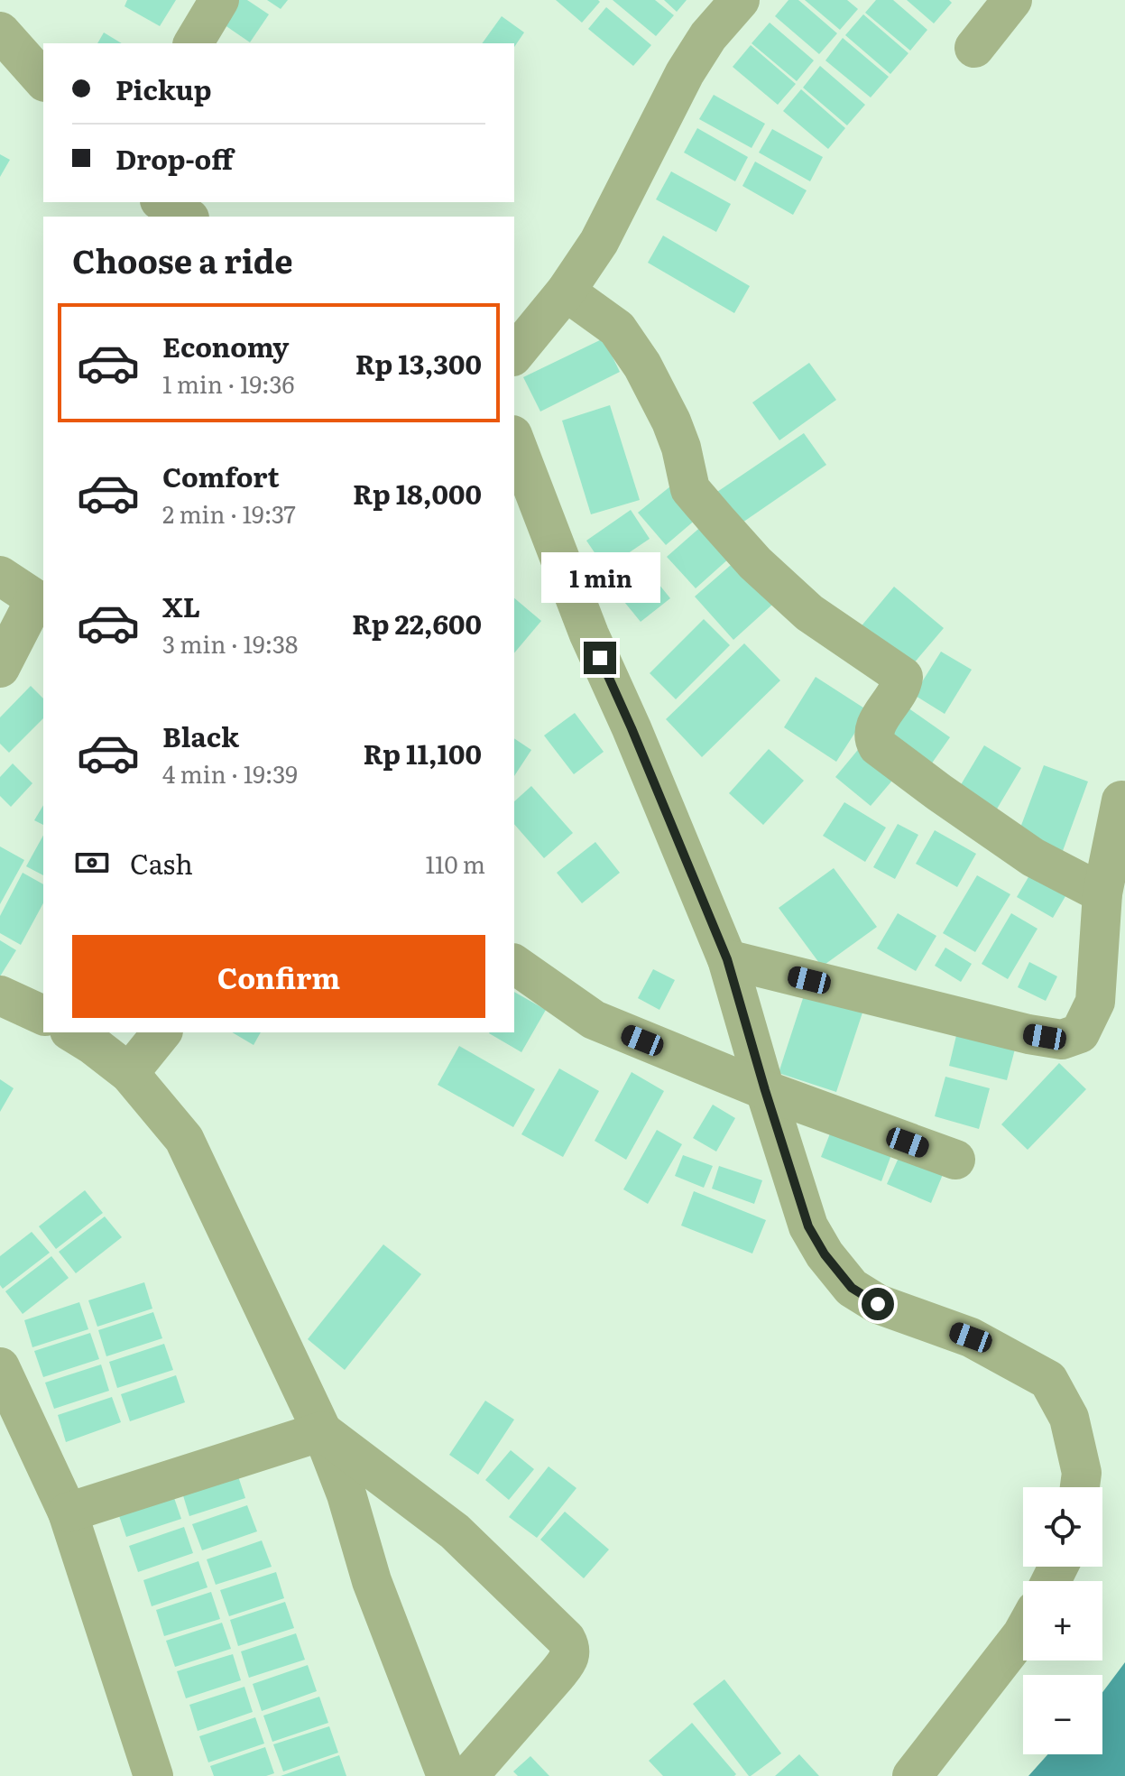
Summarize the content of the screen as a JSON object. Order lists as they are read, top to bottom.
{
  "page": {
    "banner": ["Pickup", "Drop-off"],
    "heading": "Choose a ride",
    "list": [
      {
        "name": "Economy",
        "note": "1 min · 19:36",
        "value": "Rp 13,300"
      },
      {
        "name": "Comfort",
        "note": "2 min · 19:37",
        "value": "Rp 18,000"
      },
      {
        "name": "XL",
        "note": "3 min · 19:38",
        "value": "Rp 22,600"
      },
      {
        "name": "Black",
        "note": "4 min · 19:39",
        "value": "Rp 11,100"
      }
    ],
    "bubble": "1 min",
    "pay": ["Cash", "110 m"],
    "buttons": "Confirm",
    "map_buttons": ["+", "−"]
  }
}
